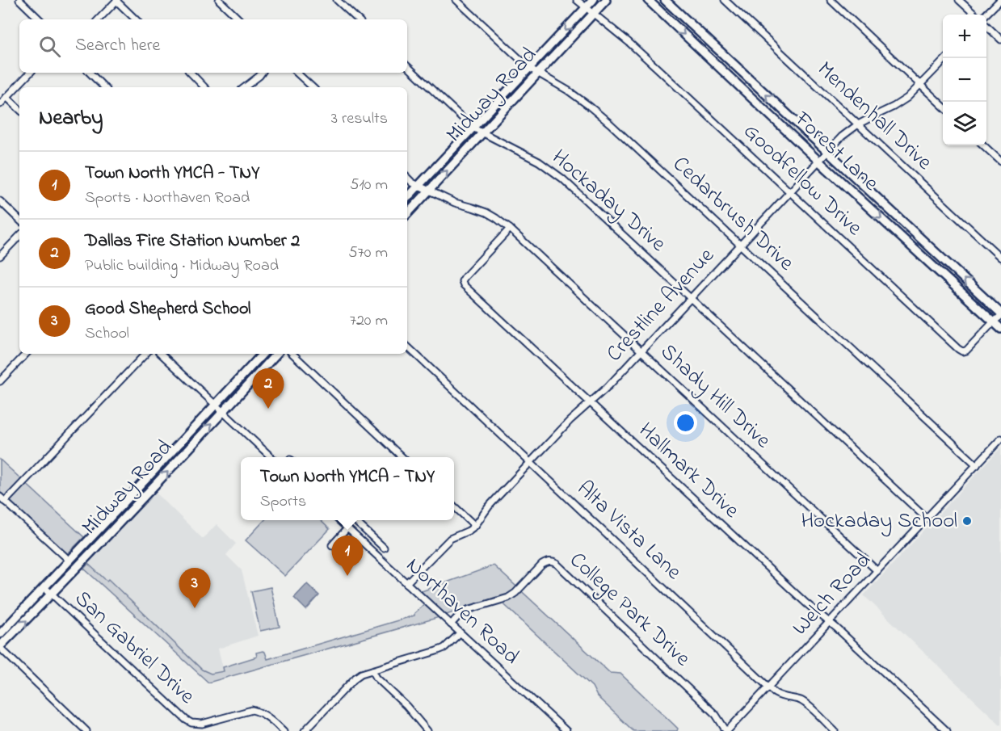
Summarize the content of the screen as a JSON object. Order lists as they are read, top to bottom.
{
  "streets": {
    "main road": ["Midway Road", "Forest Lane"],
    "street": [
      "Mendenhall Drive",
      "Goodfellow Drive",
      "Hockaday Drive",
      "Cedarbrush Drive",
      "Crestline Avenue",
      "Shady Hill Drive",
      "Hallmark Drive",
      "Alta Vista Lane",
      "Welch Road",
      "College Park Drive",
      "Northaven Road",
      "San Gabriel Drive"
    ]
  },
  "crossings": [
    ["Midway Road", "Goodfellow Drive"],
    ["Midway Road", "Hockaday Drive"],
    ["Midway Road", "Cedarbrush Drive"],
    ["Midway Road", "Shady Hill Drive"],
    ["Midway Road", "San Gabriel Drive"],
    ["Mendenhall Drive", "Crestline Avenue"],
    ["Forest Lane", "Goodfellow Drive"],
    ["Forest Lane", "Crestline Avenue"],
    ["Goodfellow Drive", "Crestline Avenue"],
    ["Hockaday Drive", "Crestline Avenue"],
    ["Hockaday Drive", "Welch Road"],
    ["Cedarbrush Drive", "Crestline Avenue"],
    ["Cedarbrush Drive", "Welch Road"],
    ["Crestline Avenue", "Shady Hill Drive"],
    ["Crestline Avenue", "Hallmark Drive"],
    ["Crestline Avenue", "Alta Vista Lane"],
    ["Crestline Avenue", "Northaven Road"],
    ["Shady Hill Drive", "Hallmark Drive"],
    ["Shady Hill Drive", "Welch Road"],
    ["Hallmark Drive", "Welch Road"],
    ["Alta Vista Lane", "Welch Road"],
    ["Welch Road", "College Park Drive"],
    ["College Park Drive", "Northaven Road"]
  ],
  "places": ["Hockaday School"],
  "page": {
    "map_buttons": ["+", "−"],
    "search": "Search here",
    "heading": ["Nearby", "3 results"],
    "list": [
      {
        "mark": "1",
        "name": "Town North YMCA - TNY",
        "note": "Sports · Northaven Road",
        "value": "510 m"
      },
      {
        "mark": "2",
        "name": "Dallas Fire Station Number 2",
        "note": "Public building · Midway Road",
        "value": "570 m"
      },
      {
        "mark": "3",
        "name": "Good Shepherd School",
        "note": "School",
        "value": "720 m"
      }
    ],
    "pins": ["2", "1", "3"],
    "popup": ["Town North YMCA - TNY", "Sports"]
  }
}
